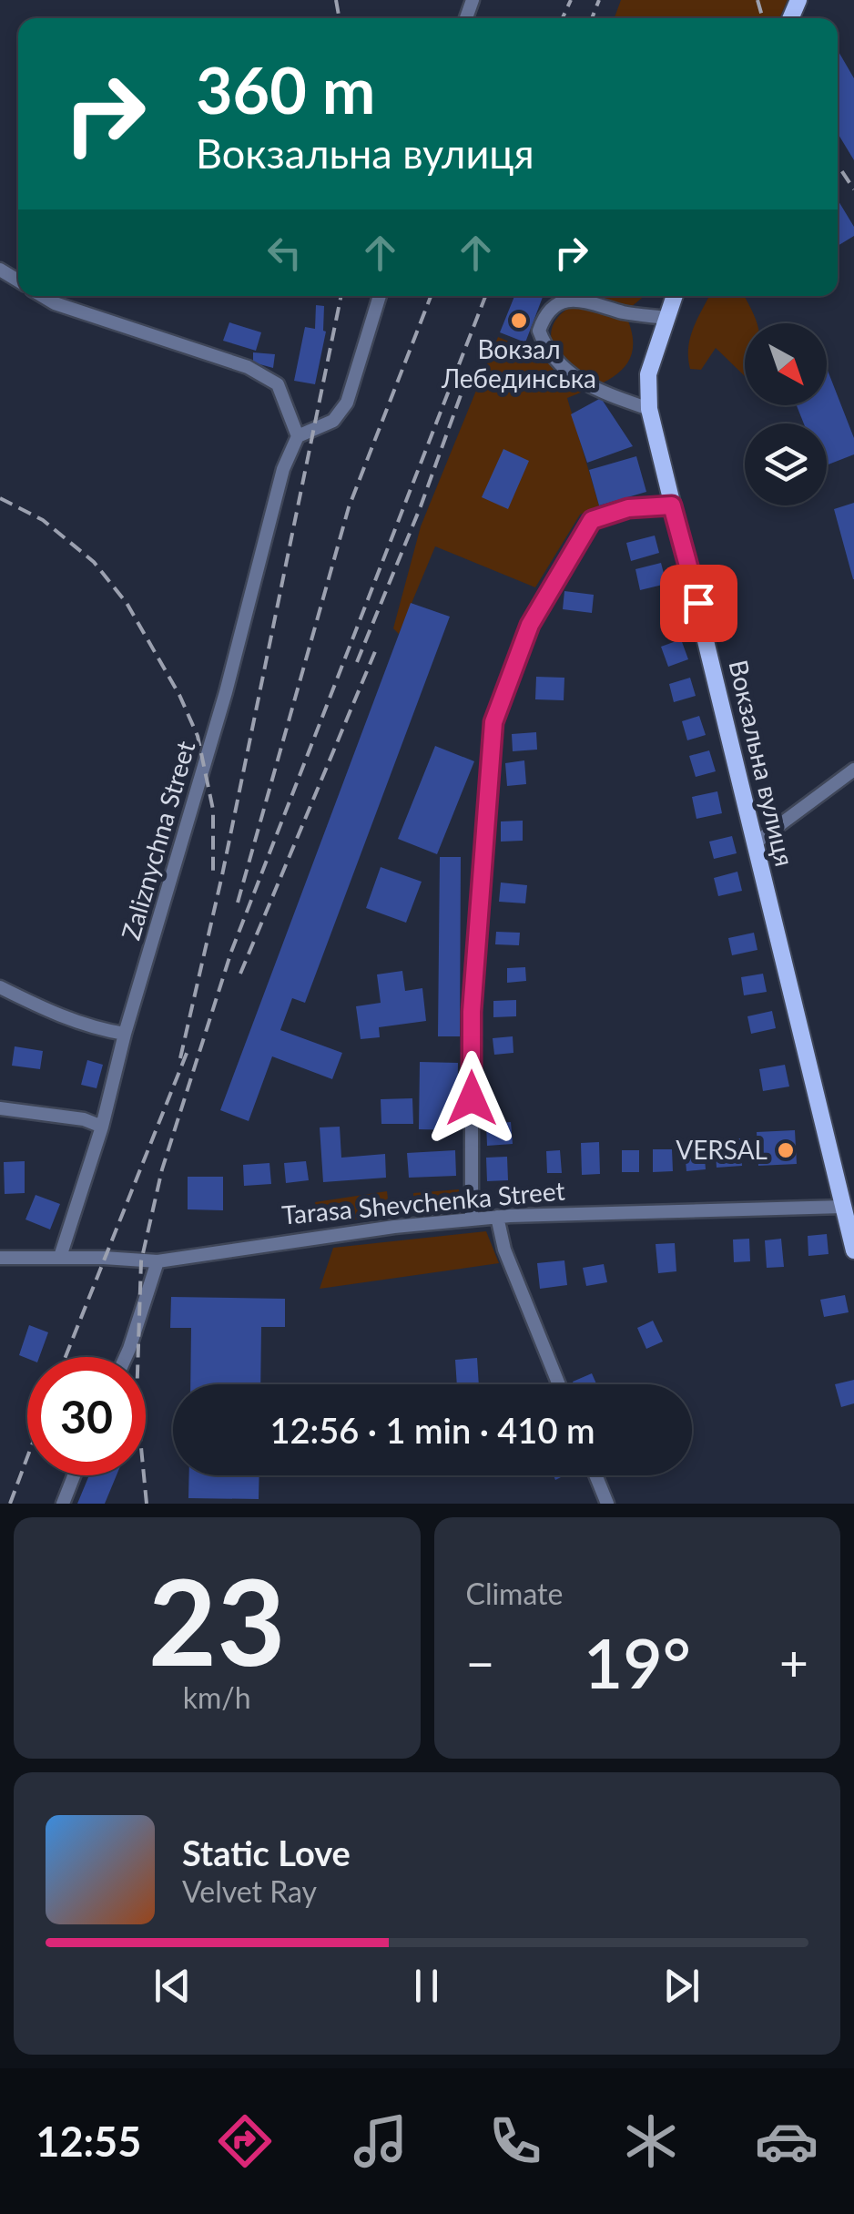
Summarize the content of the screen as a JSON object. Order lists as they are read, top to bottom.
{
  "streets": {
    "main road": ["Вокзальна вулиця"],
    "street": ["Zaliznychna Street", "Tarasa Shevchenka Street"]
  },
  "crossings": [
    ["Вокзальна вулиця", "Tarasa Shevchenka Street"],
    ["Zaliznychna Street", "Tarasa Shevchenka Street"]
  ],
  "places": ["Вокзал Лебединська", "VERSAL"],
  "north": "bottom right",
  "page": {
    "turn": ["360 m", "Вокзальна вулиця"],
    "limit": "30",
    "trip": "12:56 · 1 min · 410 m",
    "tile": [
      ["23", "km/h"],
      "Climate"
    ],
    "heat": ["−", "19°", "+"],
    "song": ["Static Love", "Velvet Ray"],
    "tabs": "12:55"
  }
}
